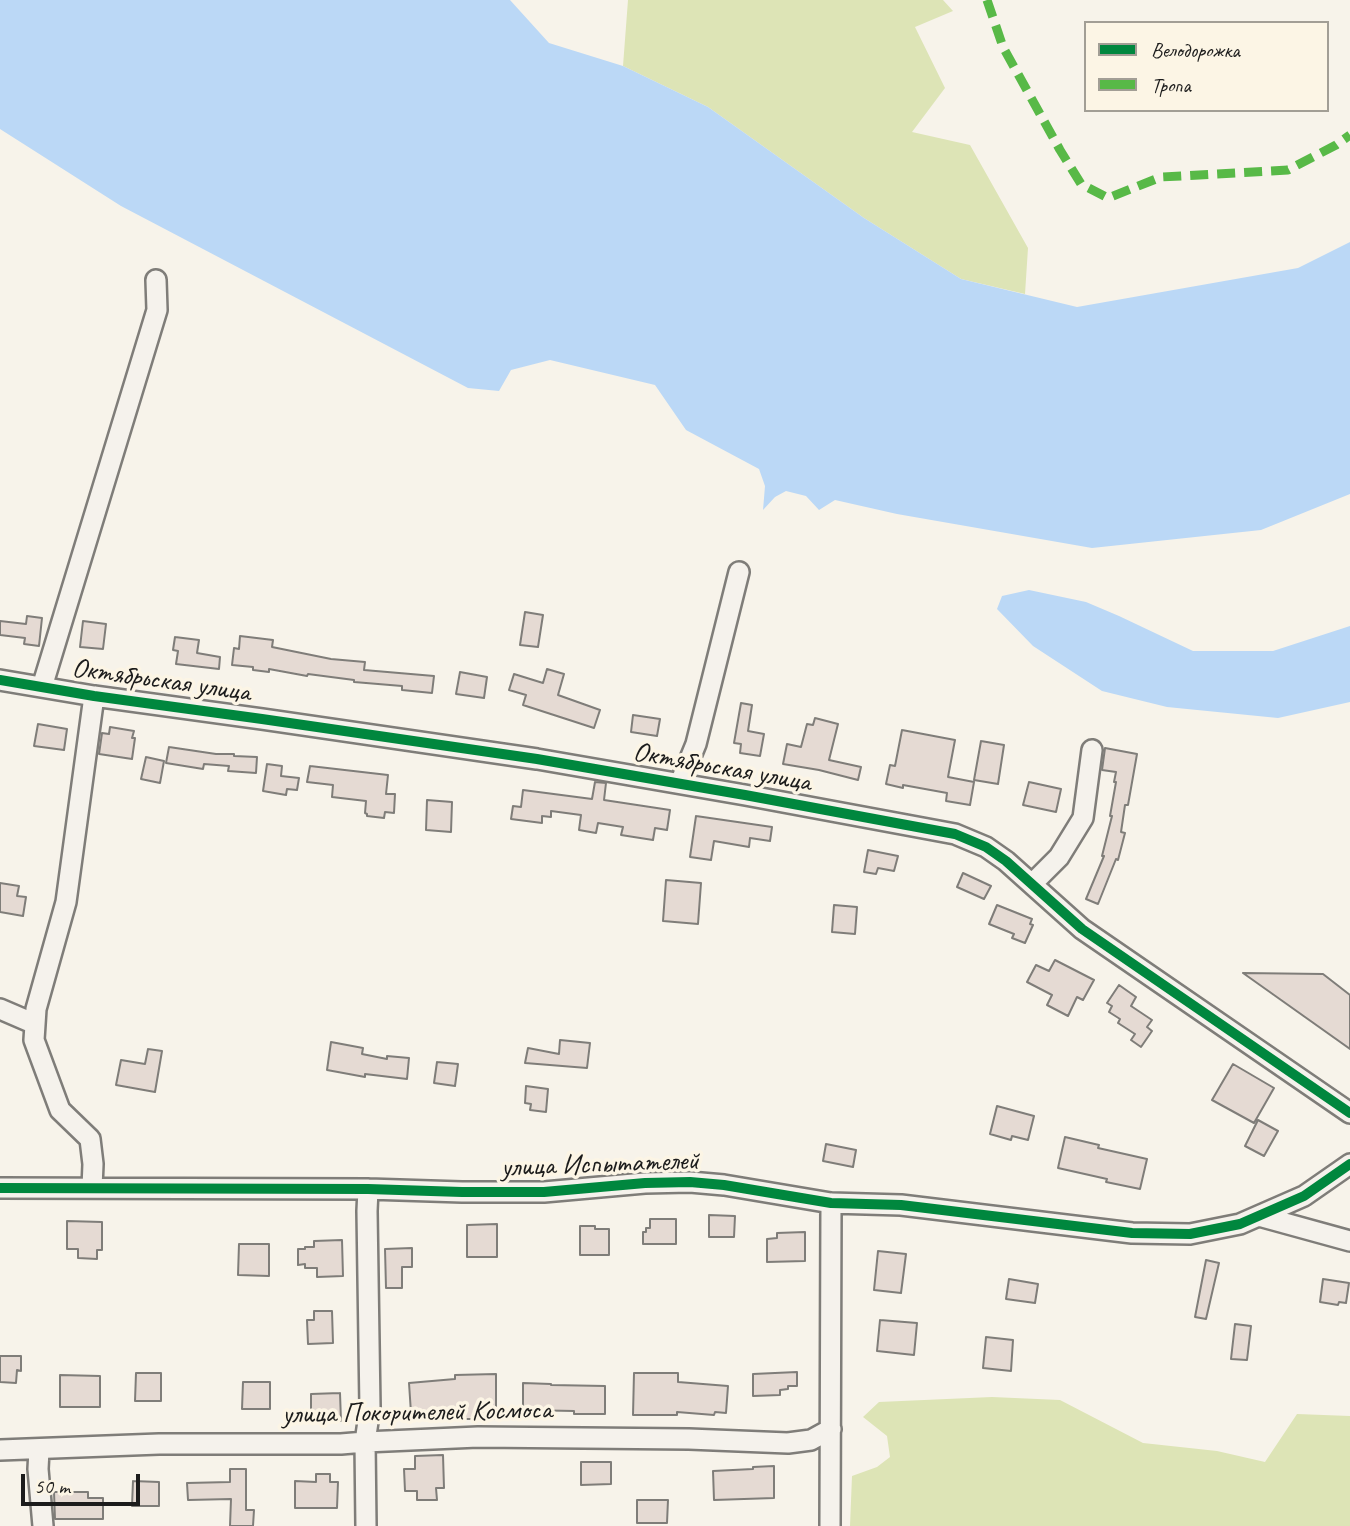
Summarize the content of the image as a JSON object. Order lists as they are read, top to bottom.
{
  "streets": {
    "street": ["Октябрьская улица", "улица Испытателей", "улица Покорителей Космоса"]
  },
  "legend": ["Велодорожка", "Тропа"],
  "scale_bar": "50 m"
}
